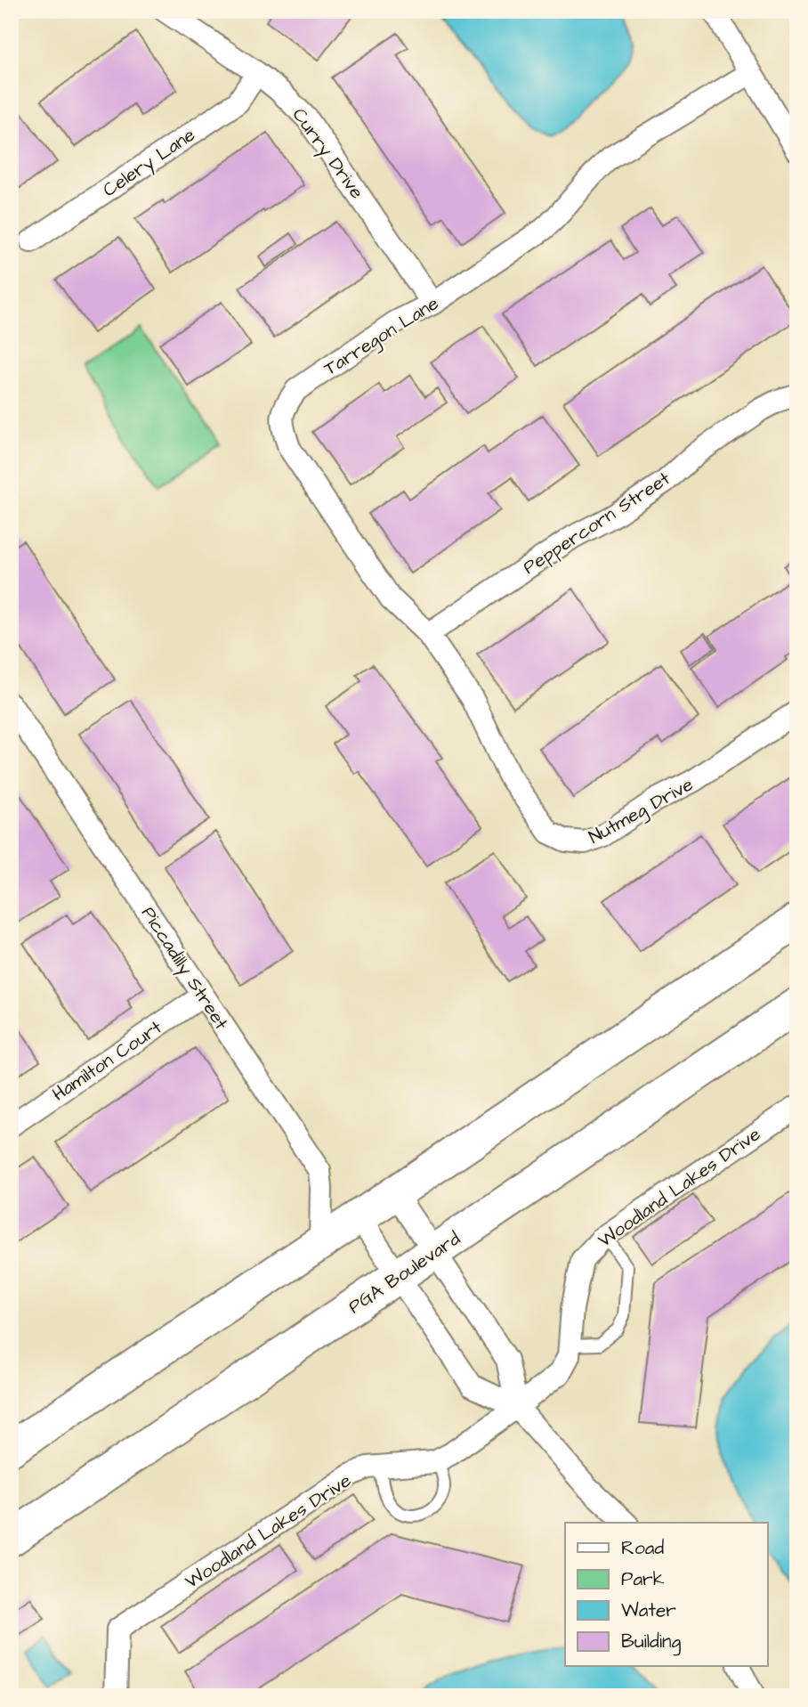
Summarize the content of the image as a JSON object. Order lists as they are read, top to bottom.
{
  "streets": {
    "main road": ["PGA Boulevard"],
    "street": [
      "Curry Drive",
      "Celery Lane",
      "Tarregon Lane",
      "Peppercorn Street",
      "Nutmeg Drive",
      "Piccadilly Street",
      "Hamilton Court",
      "Woodland Lakes Drive"
    ]
  },
  "crossings": [
    ["Curry Drive", "Celery Lane"],
    ["Curry Drive", "Tarregon Lane"],
    ["Tarregon Lane", "Peppercorn Street"],
    ["Tarregon Lane", "Nutmeg Drive"],
    ["Peppercorn Street", "Nutmeg Drive"],
    ["Piccadilly Street", "Hamilton Court"]
  ],
  "legend": [
    "Road",
    "Park",
    "Water",
    "Building"
  ]
}
